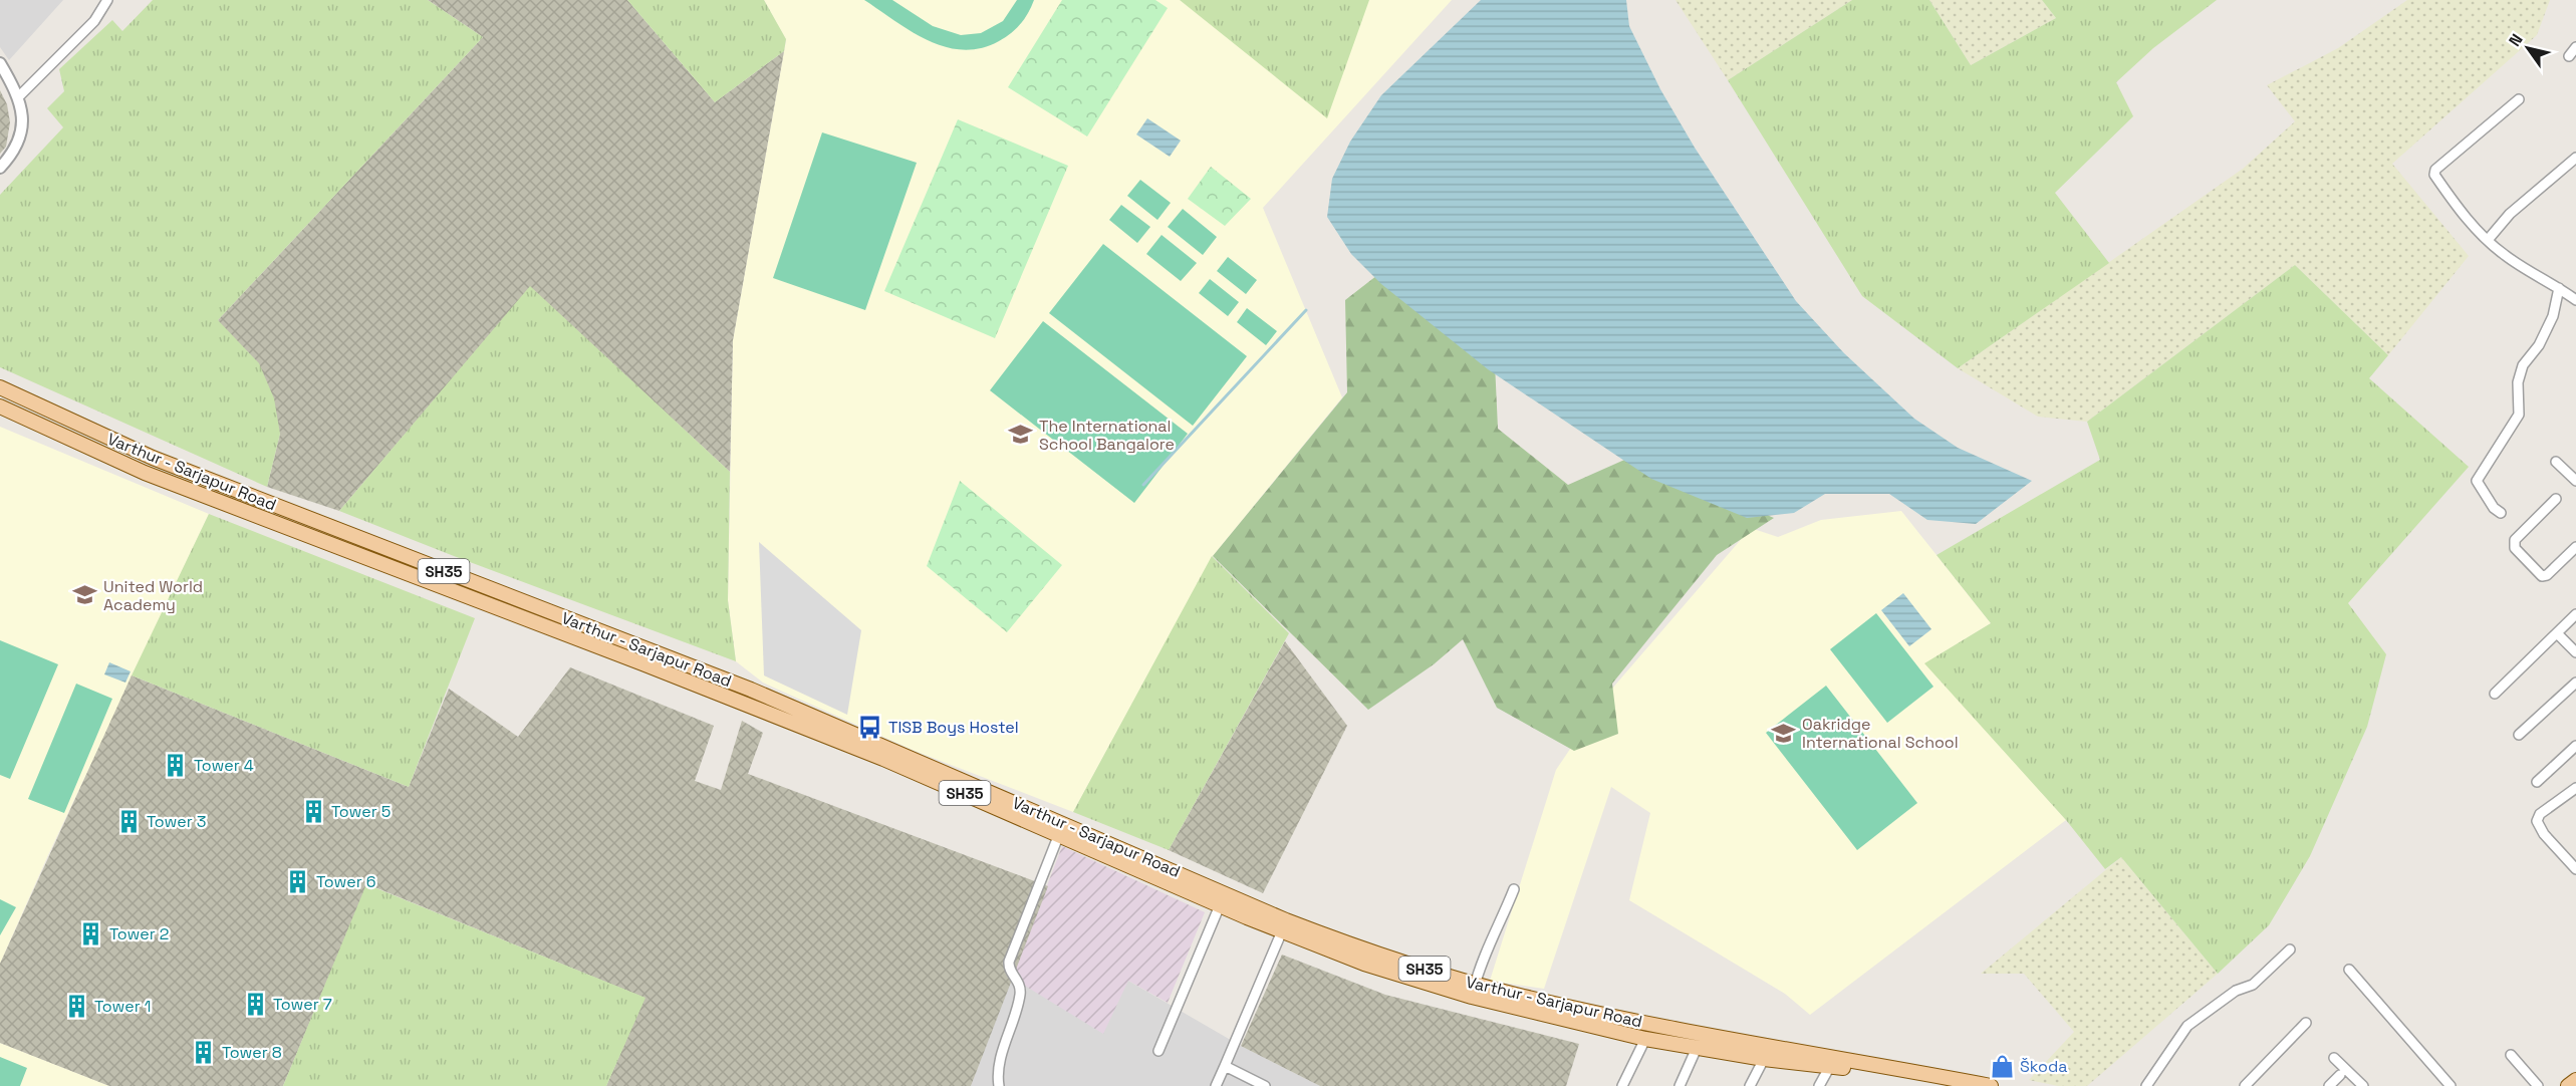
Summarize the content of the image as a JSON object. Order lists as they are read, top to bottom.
{
  "streets": {
    "main road": ["Varthur - Sarjapur Road", "SH35"]
  },
  "places": {
    "school or university": ["The International School Bangalore", "United World Academy", "Oakridge International School"],
    "bus stop": ["TISB Boys Hostel"],
    "building": [
      "Tower 4",
      "Tower 5",
      "Tower 3",
      "Tower 6",
      "Tower 2",
      "Tower 7",
      "Tower 1",
      "Tower 8"
    ],
    "shop": ["Škoda"]
  },
  "north": "top left"
}
